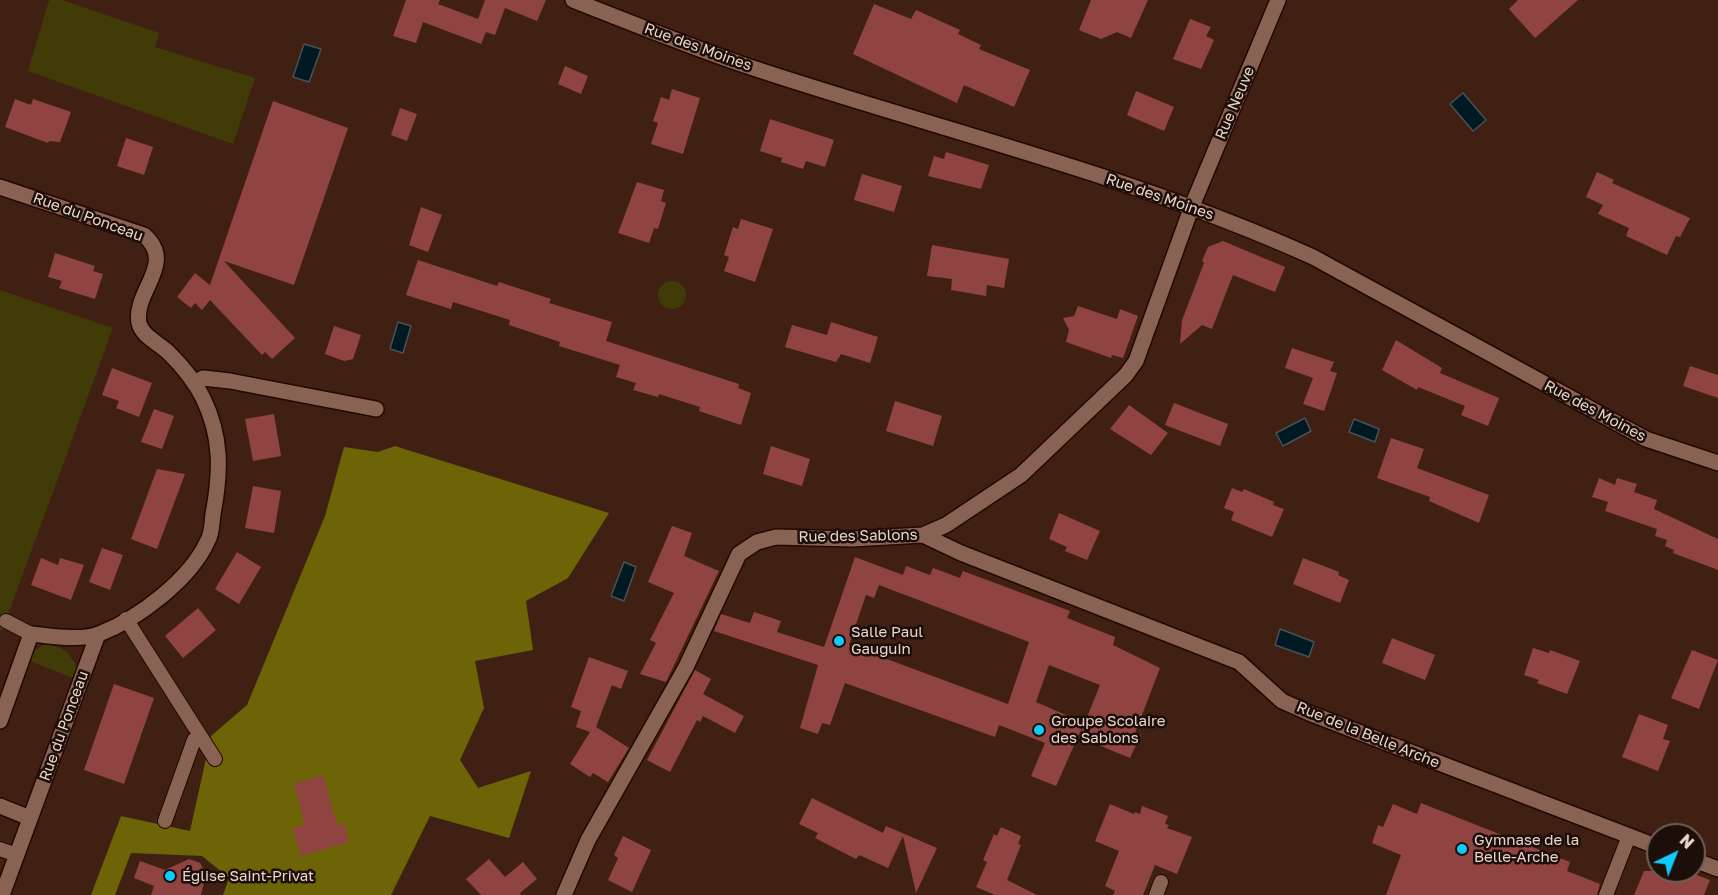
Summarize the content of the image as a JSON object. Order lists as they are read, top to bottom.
{
  "streets": {
    "street": [
      "Rue des Moines",
      "Rue Neuve",
      "Rue du Ponceau",
      "Rue des Sablons",
      "Rue de la Belle Arche"
    ]
  },
  "crossings": [
    ["Rue des Moines", "Rue Neuve"],
    ["Rue des Moines", "Rue des Sablons"],
    ["Rue Neuve", "Rue des Sablons"],
    ["Rue des Sablons", "Rue de la Belle Arche"]
  ],
  "places": [
    "Salle Paul Gauguin",
    "Groupe Scolaire des Sablons",
    "Gymnase de la Belle-Arche",
    "Église Saint-Privat"
  ],
  "north": "top right"
}
